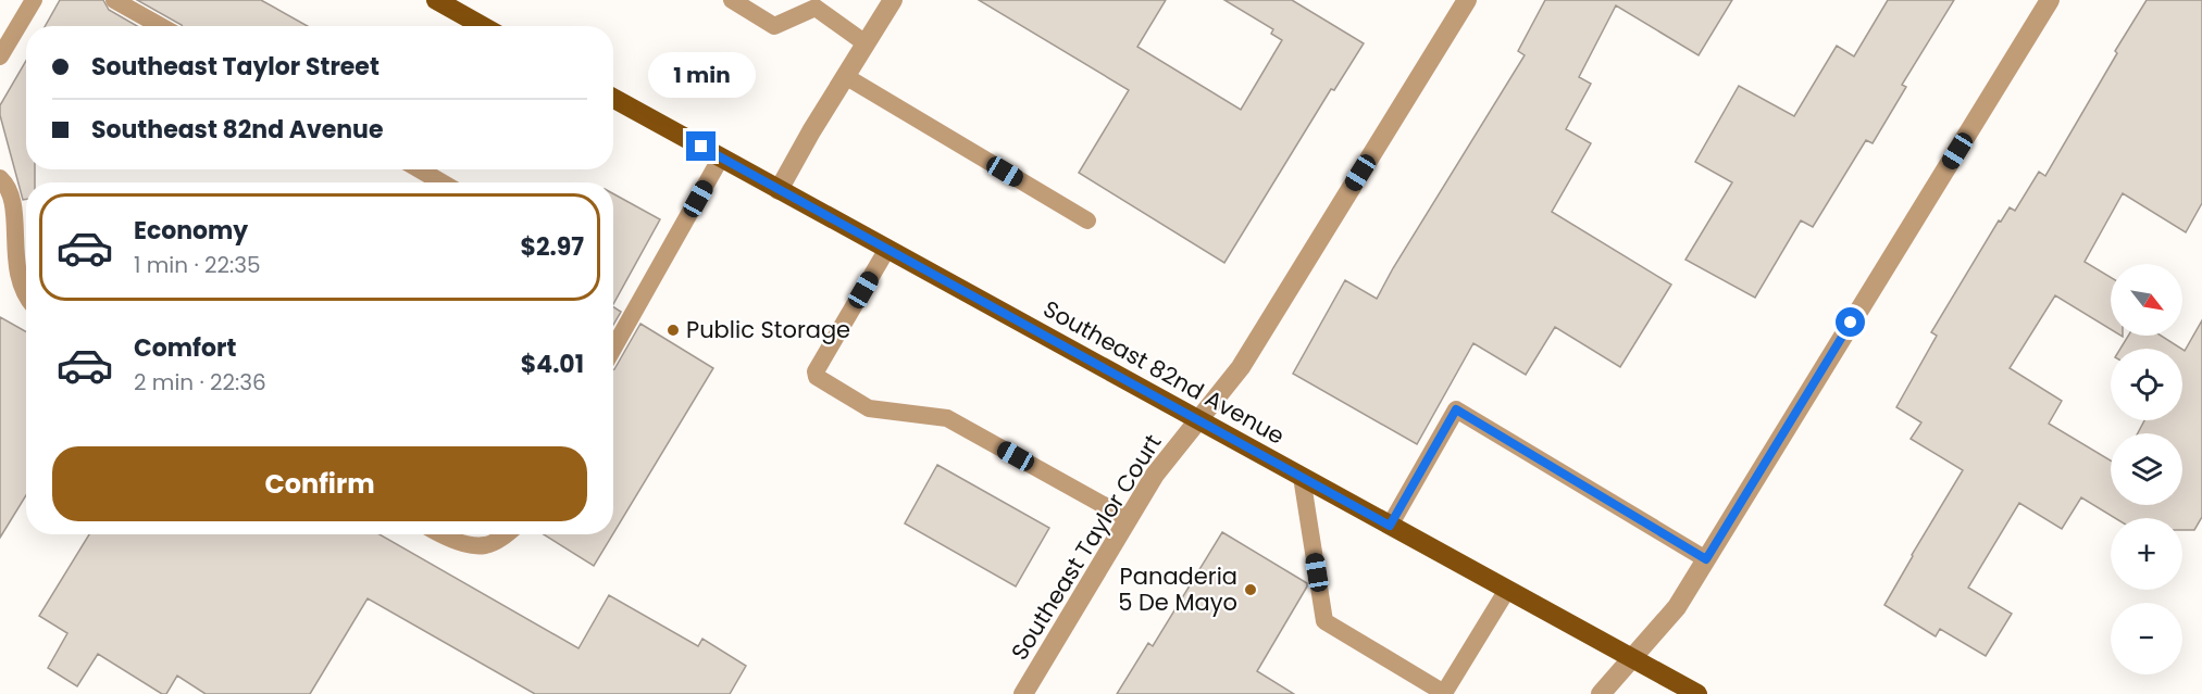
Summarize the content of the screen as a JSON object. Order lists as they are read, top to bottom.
{
  "streets": {
    "main road": ["Southeast 82nd Avenue"],
    "street": ["Southeast Taylor Court"]
  },
  "crossings": [
    ["Southeast 82nd Avenue", "Southeast Taylor Court"]
  ],
  "places": ["Public Storage", "Panaderia 5 De Mayo"],
  "north": "bottom right",
  "page": {
    "banner": ["Southeast Taylor Street", "Southeast 82nd Avenue"],
    "bubble": "1 min",
    "list": [
      {
        "name": "Economy",
        "note": "1 min · 22:35",
        "value": "$2.97"
      },
      {
        "name": "Comfort",
        "note": "2 min · 22:36",
        "value": "$4.01"
      }
    ],
    "map_buttons": ["+", "−"],
    "buttons": "Confirm"
  }
}
